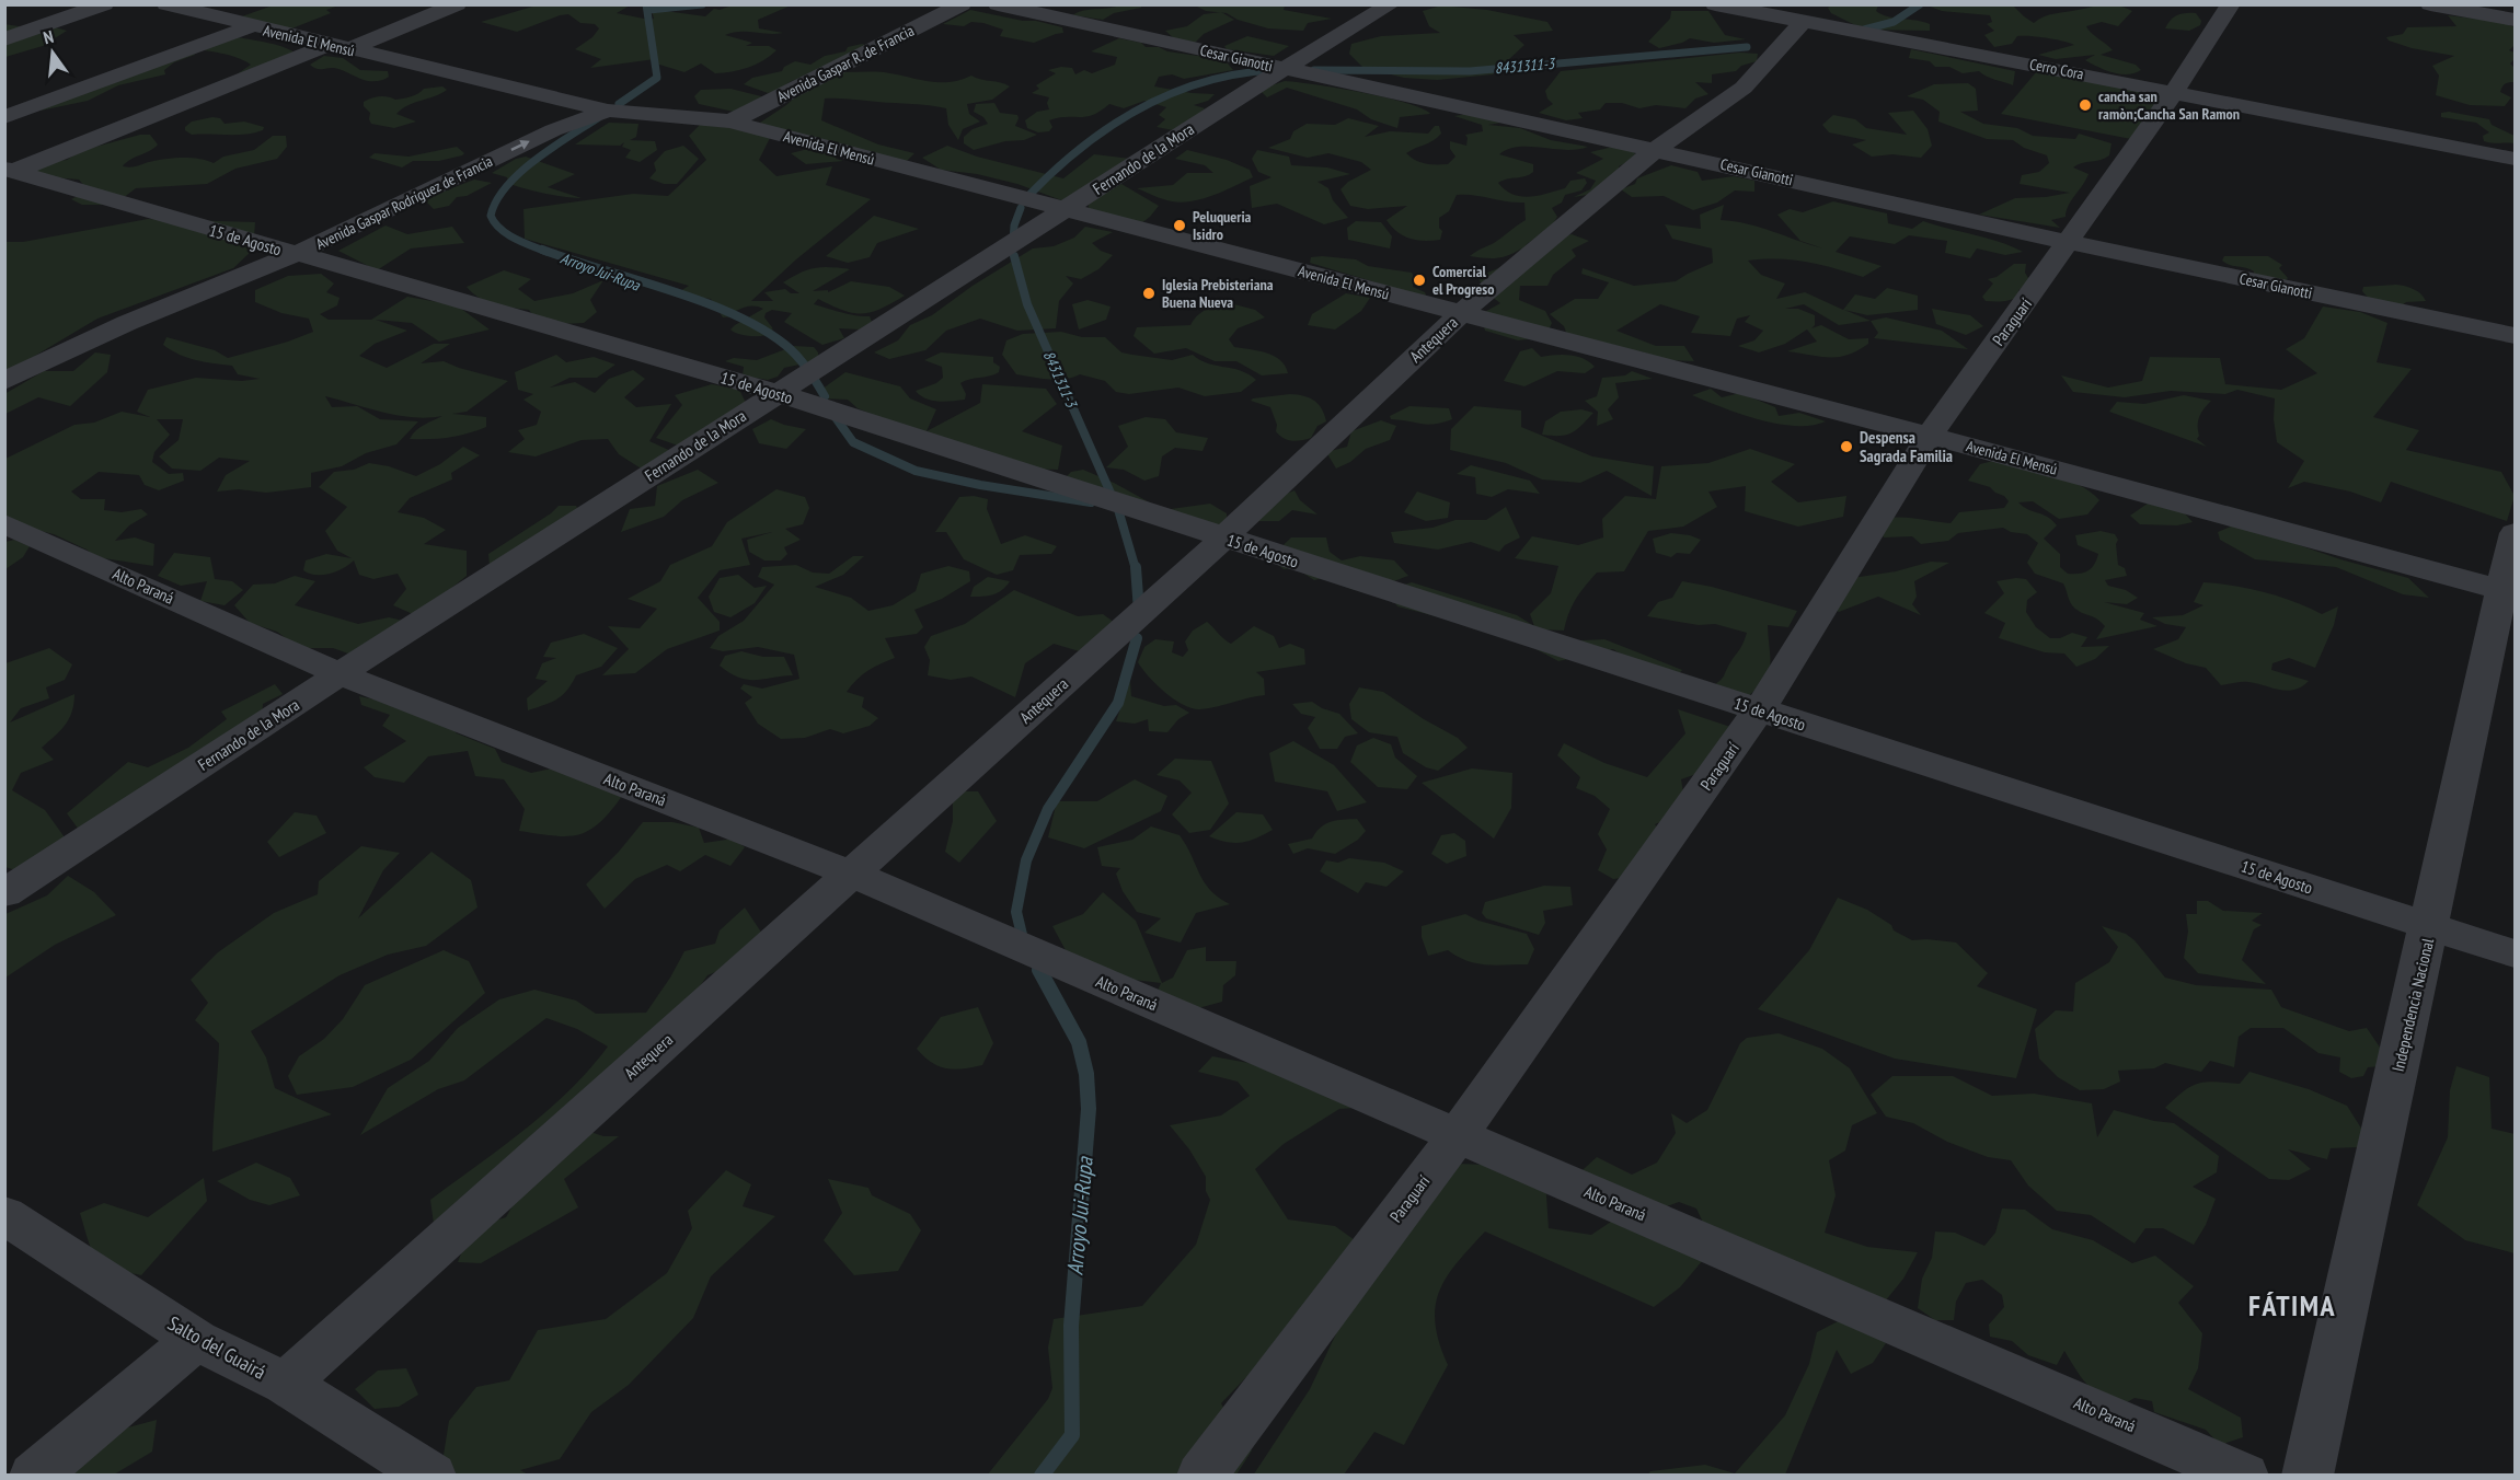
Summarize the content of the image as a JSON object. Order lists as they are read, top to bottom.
{
  "streets": {
    "street": [
      "Avenida El Mensú",
      "Cesar Gianotti",
      "Avenida Gaspar R. de Francia",
      "Cerro Cora",
      "Fernando de la Mora",
      "Avenida Gaspar Rodríguez de Francia",
      "15 de Agosto",
      "Paraguarí",
      "Antequera",
      "Alto Paraná",
      "Independencia Nacional",
      "Salto del Guairá"
    ]
  },
  "crossings": [
    ["Avenida El Mensú", "Avenida Gaspar R. de Francia"],
    ["Avenida El Mensú", "Fernando de la Mora"],
    ["Avenida El Mensú", "Avenida Gaspar Rodríguez de Francia"],
    ["Avenida El Mensú", "Paraguarí"],
    ["Avenida El Mensú", "Antequera"],
    ["Avenida El Mensú", "Independencia Nacional"],
    ["Cesar Gianotti", "Fernando de la Mora"],
    ["Cesar Gianotti", "Paraguarí"],
    ["Cesar Gianotti", "Antequera"],
    ["Cerro Cora", "Paraguarí"],
    ["Cerro Cora", "Antequera"],
    ["Fernando de la Mora", "15 de Agosto"],
    ["Fernando de la Mora", "Alto Paraná"],
    ["Avenida Gaspar Rodríguez de Francia", "15 de Agosto"],
    ["15 de Agosto", "Paraguarí"],
    ["15 de Agosto", "Antequera"],
    ["15 de Agosto", "Independencia Nacional"],
    ["Paraguarí", "Alto Paraná"],
    ["Antequera", "Alto Paraná"],
    ["Antequera", "Salto del Guairá"]
  ],
  "districts": ["FÁTIMA"],
  "water": ["8431311-3", "Arroyo Jui-Rupa"],
  "places": [
    "cancha san ramòn;Cancha San Ramon",
    "Peluqueria Isidro",
    "Comercial el Progreso",
    "Iglesia Prebisteriana Buena Nueva",
    "Despensa Sagrada Familia"
  ],
  "north": "top"
}
